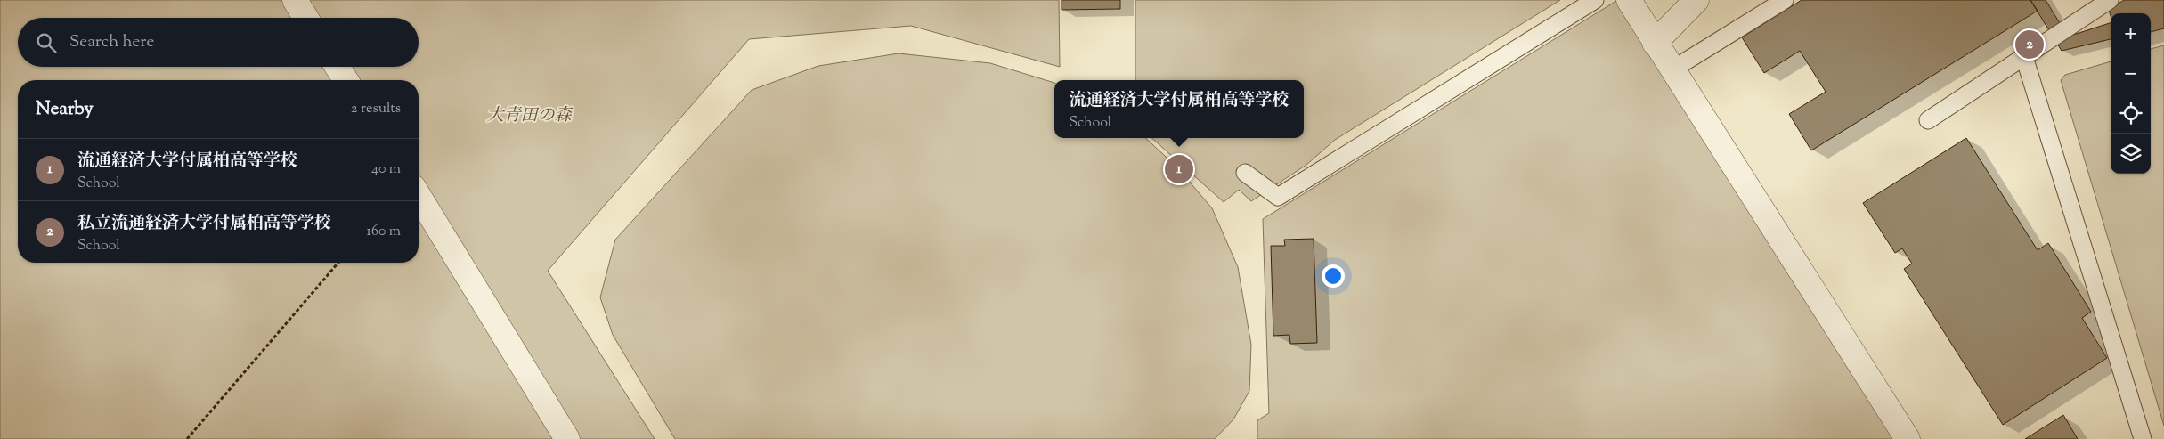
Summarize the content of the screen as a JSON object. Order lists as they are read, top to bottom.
{
  "parks": ["大青田の森"],
  "page": {
    "map_buttons": ["+", "−"],
    "search": "Search here",
    "pins": ["2", "1"],
    "popup": ["流通経済大学付属柏高等学校", "School"],
    "heading": ["Nearby", "2 results"],
    "list": [
      {
        "mark": "1",
        "name": "流通経済大学付属柏高等学校",
        "note": "School",
        "value": "40 m"
      },
      {
        "mark": "2",
        "name": "私立流通経済大学付属柏高等学校",
        "note": "School",
        "value": "160 m"
      }
    ]
  }
}
